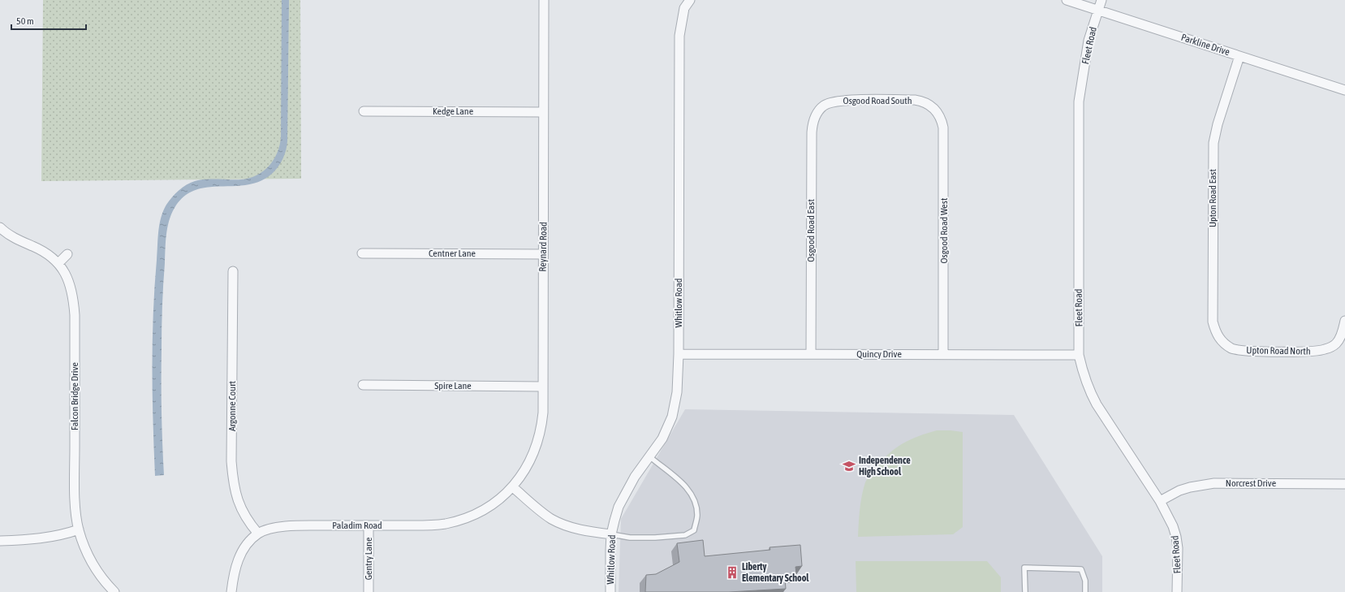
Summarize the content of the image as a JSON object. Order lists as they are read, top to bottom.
{
  "streets": {
    "street": [
      "Parkline Drive",
      "Fleet Road",
      "Osgood Road South",
      "Kedge Lane",
      "Upton Road East",
      "Osgood Road East",
      "Osgood Road West",
      "Reynard Road",
      "Centner Lane",
      "Whitlow Road",
      "Upton Road North",
      "Quincy Drive",
      "Spire Lane",
      "Falcon Bridge Drive",
      "Argonne Court",
      "Norcrest Drive",
      "Paladim Road",
      "Gentry Lane"
    ]
  },
  "crossings": [
    ["Parkline Drive", "Fleet Road"],
    ["Parkline Drive", "Upton Road East"],
    ["Fleet Road", "Quincy Drive"],
    ["Fleet Road", "Norcrest Drive"],
    ["Osgood Road South", "Osgood Road East"],
    ["Osgood Road South", "Osgood Road West"],
    ["Kedge Lane", "Reynard Road"],
    ["Upton Road East", "Upton Road North"],
    ["Osgood Road East", "Quincy Drive"],
    ["Osgood Road West", "Quincy Drive"],
    ["Reynard Road", "Centner Lane"],
    ["Reynard Road", "Spire Lane"],
    ["Reynard Road", "Paladim Road"],
    ["Whitlow Road", "Quincy Drive"],
    ["Argonne Court", "Paladim Road"],
    ["Paladim Road", "Gentry Lane"]
  ],
  "places": {
    "school or university": ["Independence High School"],
    "building": ["Liberty Elementary School"]
  },
  "scale_bar": "50 m"
}
